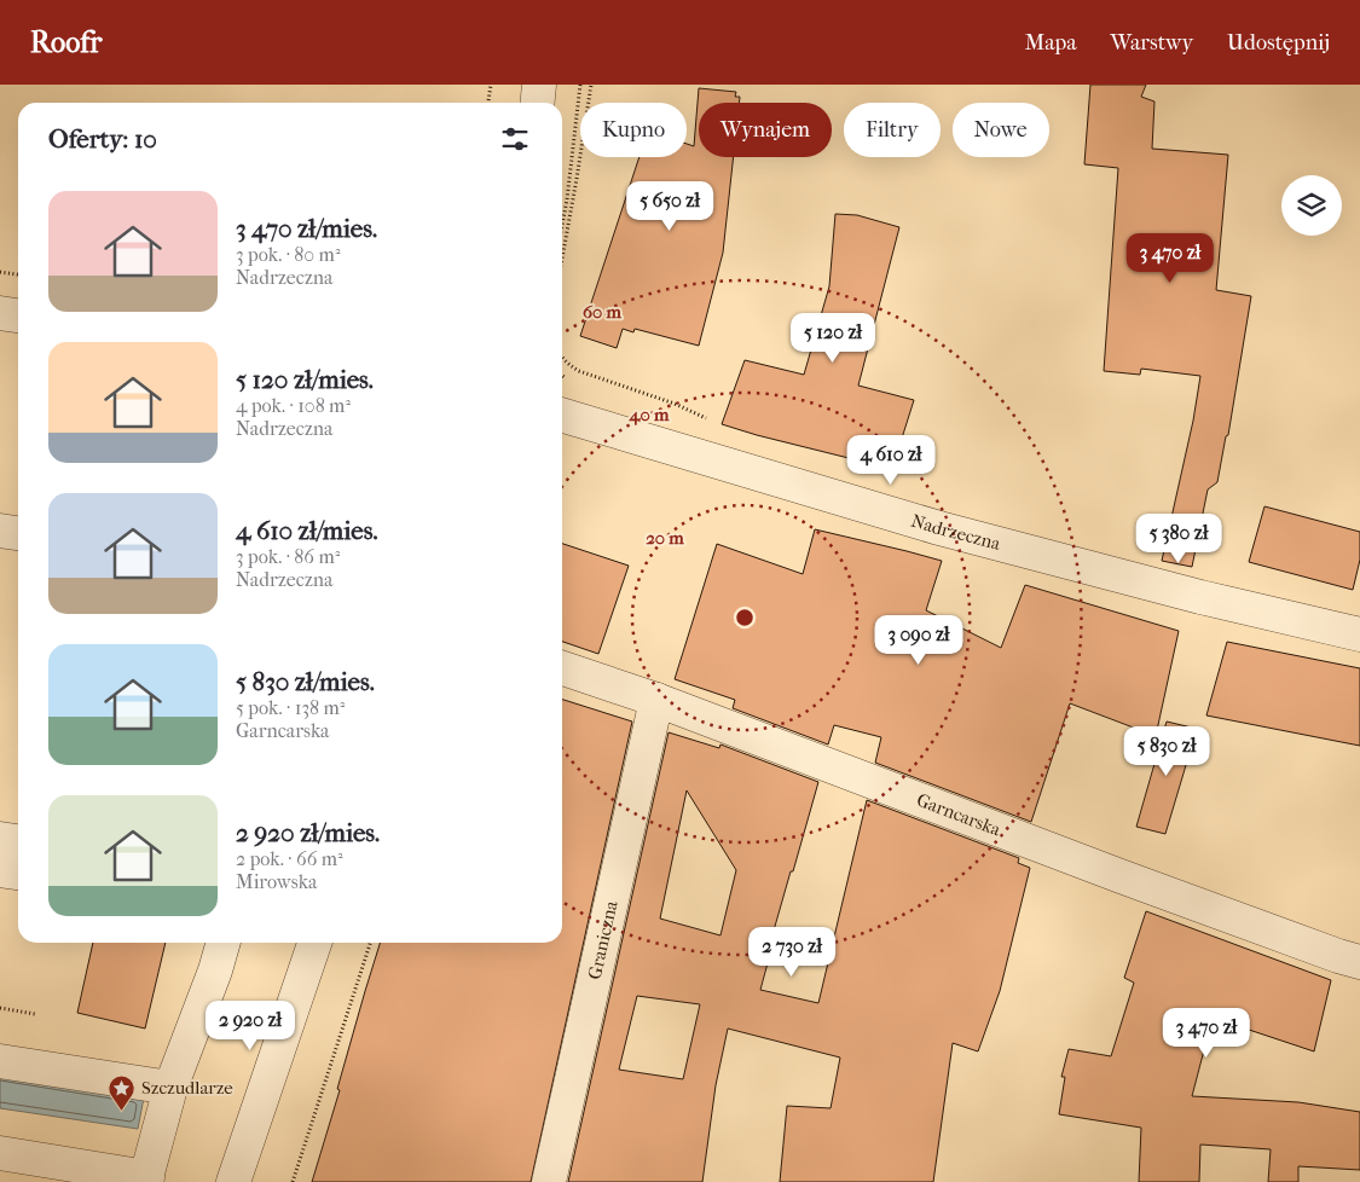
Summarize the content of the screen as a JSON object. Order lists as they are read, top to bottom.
{
  "streets": {
    "street": ["Nadrzeczna", "Garncarska", "Graniczna"]
  },
  "crossings": [
    ["Garncarska", "Graniczna"]
  ],
  "places": {
    "place": ["Szczudlarze"]
  },
  "page": {
    "header": "Roofr",
    "nav": ["Mapa", "Warstwy", "Udostępnij"],
    "chip": [
      "Kupno",
      "Wynajem",
      "Filtry",
      "Nowe"
    ],
    "heading": "Oferty: 10",
    "list": [
      {
        "name": "3 470 zł/mies.",
        "note": "3 pok. · 80 m² · Nadrzeczna"
      },
      {
        "name": "5 120 zł/mies.",
        "note": "4 pok. · 108 m² · Nadrzeczna"
      },
      {
        "name": "4 610 zł/mies.",
        "note": "3 pok. · 86 m² · Nadrzeczna"
      },
      {
        "name": "5 830 zł/mies.",
        "note": "5 pok. · 138 m² · Garncarska"
      },
      {
        "name": "2 920 zł/mies.",
        "note": "2 pok. · 66 m² · Mirowska"
      }
    ],
    "price": [
      "5 650 zł",
      "3 470 zł",
      "5 120 zł",
      "4 610 zł",
      "5 380 zł",
      "3 090 zł",
      "5 830 zł",
      "2 730 zł",
      "2 920 zł",
      "3 470 zł"
    ]
  },
  "rings": ["60 m", "40 m", "20 m"]
}
